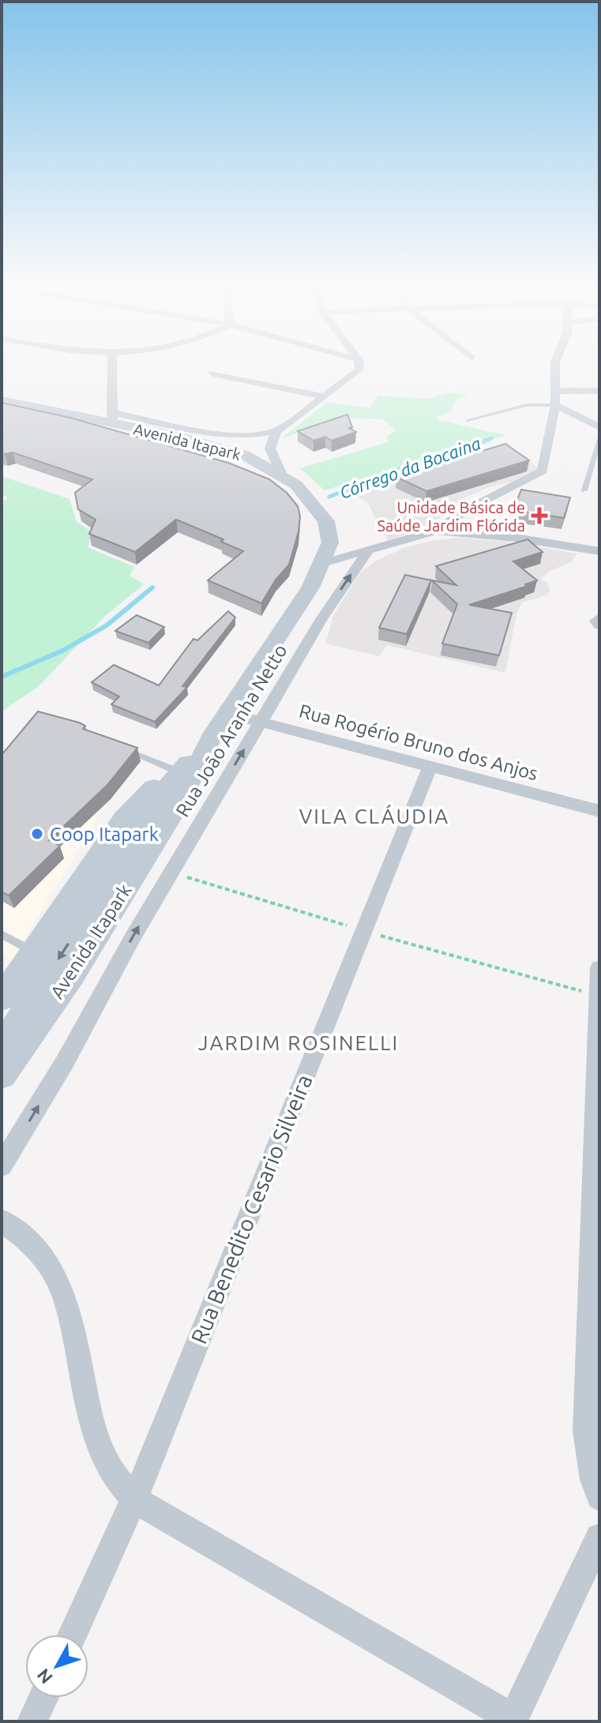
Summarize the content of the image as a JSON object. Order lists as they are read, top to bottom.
{
  "streets": {
    "main road": ["Avenida Itapark"],
    "street": ["Rua João Aranha Netto", "Rua Rogério Bruno dos Anjos", "Rua Benedito Cesario Silveira"]
  },
  "crossings": [
    ["Avenida Itapark", "Rua Rogério Bruno dos Anjos"],
    ["Rua João Aranha Netto", "Rua Rogério Bruno dos Anjos"],
    ["Rua Rogério Bruno dos Anjos", "Rua Benedito Cesario Silveira"]
  ],
  "one_way": ["Rua João Aranha Netto"],
  "districts": ["VILA CLÁUDIA", "JARDIM ROSINELLI"],
  "water": ["Córrego da Bocaina"],
  "places": {
    "health": ["Unidade Básica de Saúde Jardim Flórida"],
    "other": ["Coop Itapark"]
  },
  "north": "bottom left"
}
